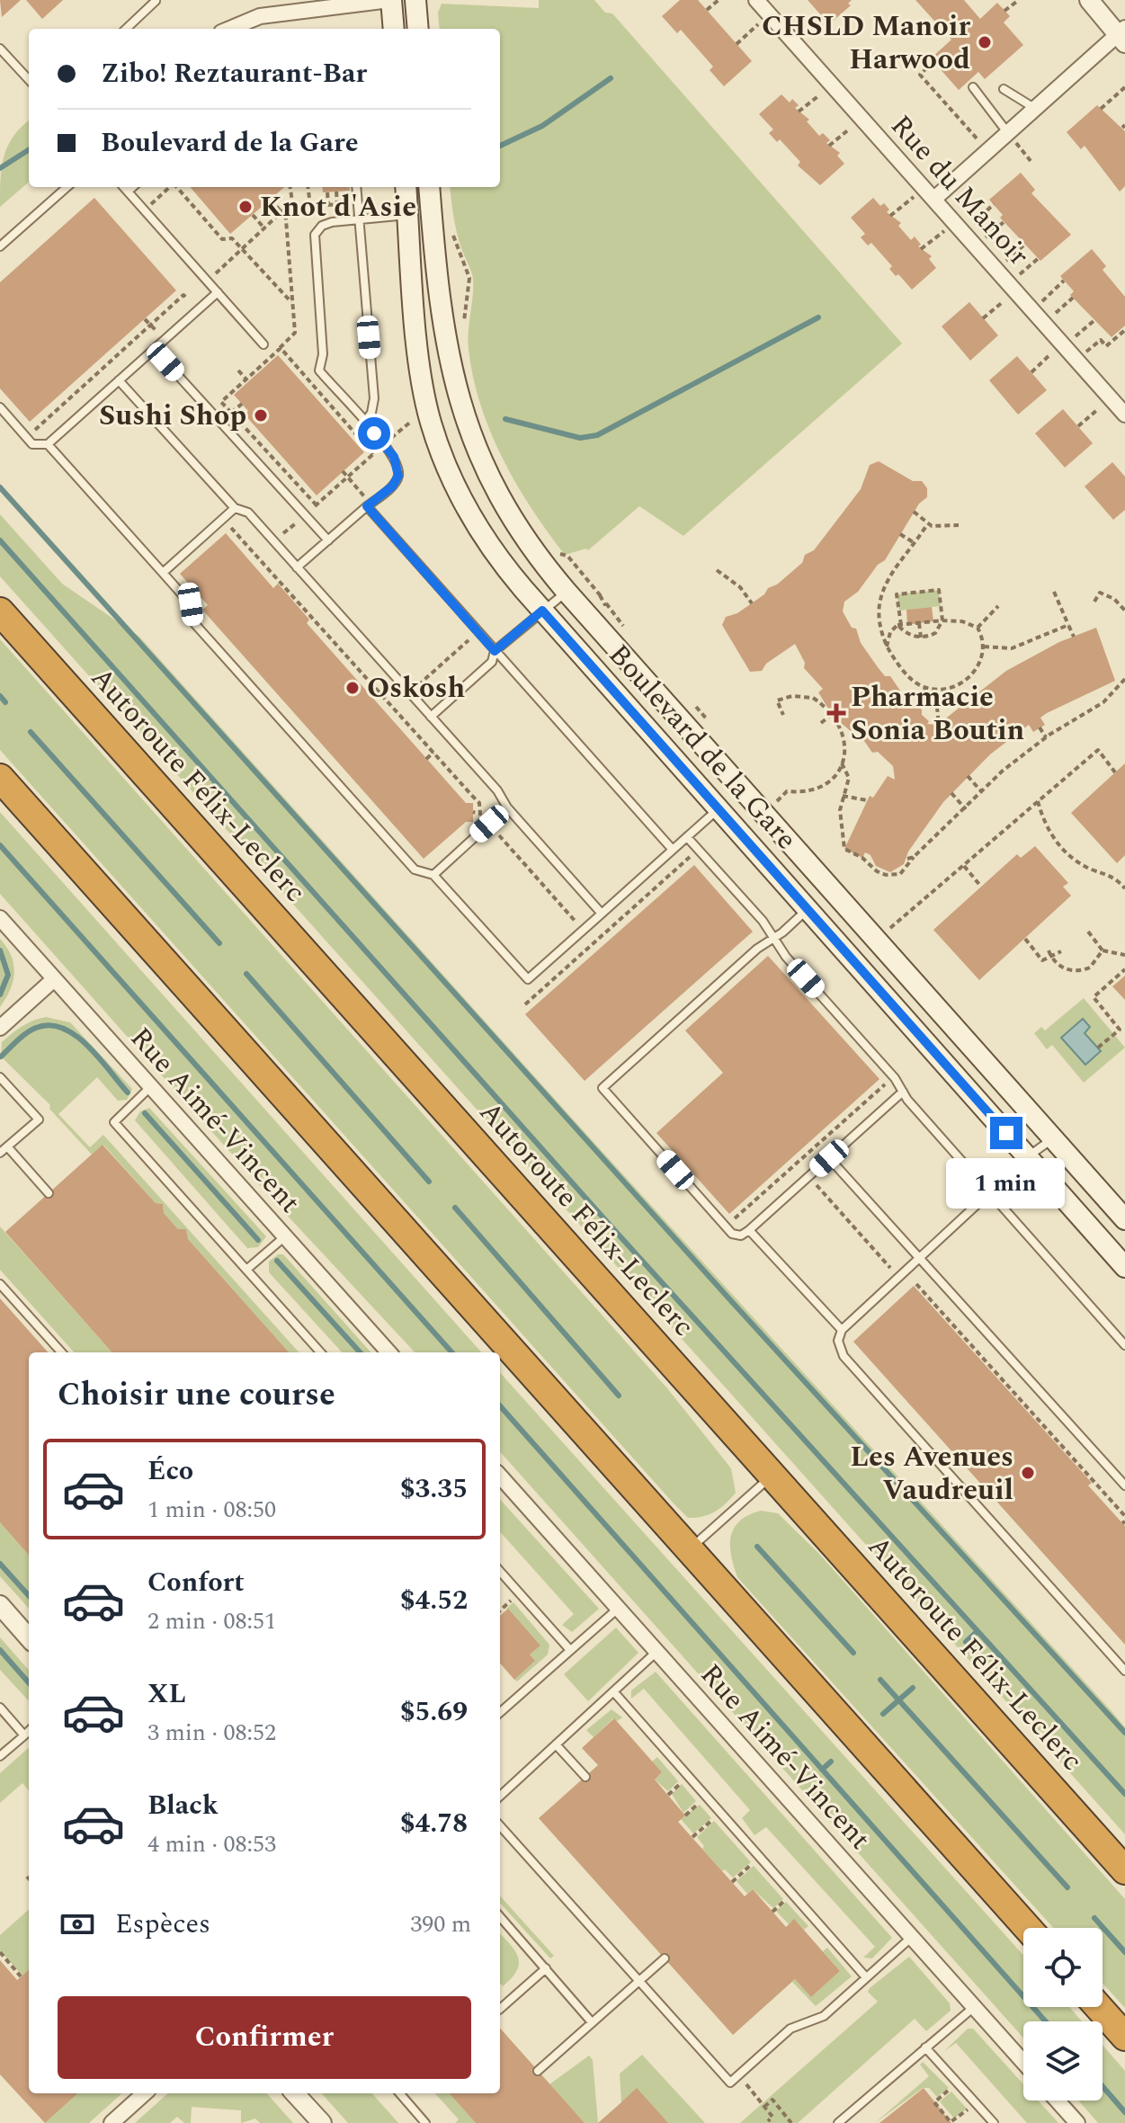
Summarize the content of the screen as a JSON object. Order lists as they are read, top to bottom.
{
  "streets": {
    "highway": ["Autoroute Félix-Leclerc"],
    "main road": ["Boulevard de la Gare"],
    "street": ["Rue du Manoir", "Rue Aimé-Vincent"]
  },
  "places": {
    "other": [
      "CHSLD Manoir Harwood",
      "Knot d'Asie",
      "Sushi Shop",
      "Oskosh",
      "Les Avenues Vaudreuil"
    ],
    "health": ["Pharmacie Sonia Boutin"]
  },
  "page": {
    "banner": ["Zibo! Reztaurant-Bar", "Boulevard de la Gare"],
    "bubble": "1 min",
    "heading": "Choisir une course",
    "list": [
      {
        "name": "Éco",
        "note": "1 min · 08:50",
        "value": "$3.35"
      },
      {
        "name": "Confort",
        "note": "2 min · 08:51",
        "value": "$4.52"
      },
      {
        "name": "XL",
        "note": "3 min · 08:52",
        "value": "$5.69"
      },
      {
        "name": "Black",
        "note": "4 min · 08:53",
        "value": "$4.78"
      }
    ],
    "pay": ["Espèces", "390 m"],
    "buttons": "Confirmer"
  }
}
